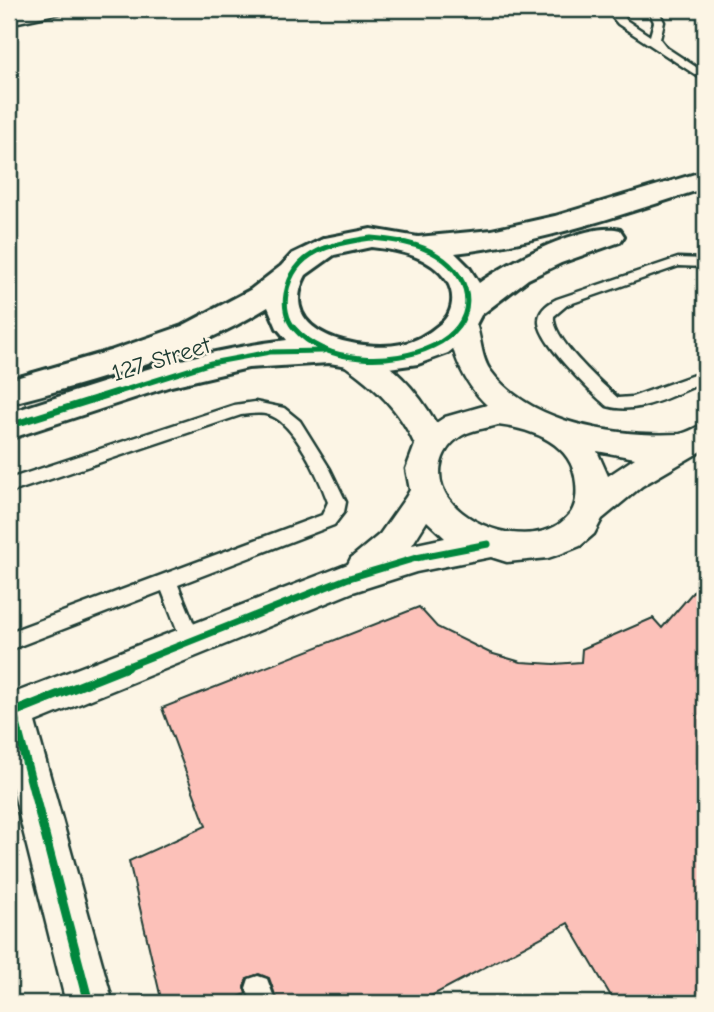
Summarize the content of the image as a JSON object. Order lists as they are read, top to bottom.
{
  "streets": {
    "street": ["127 Street"]
  }
}
